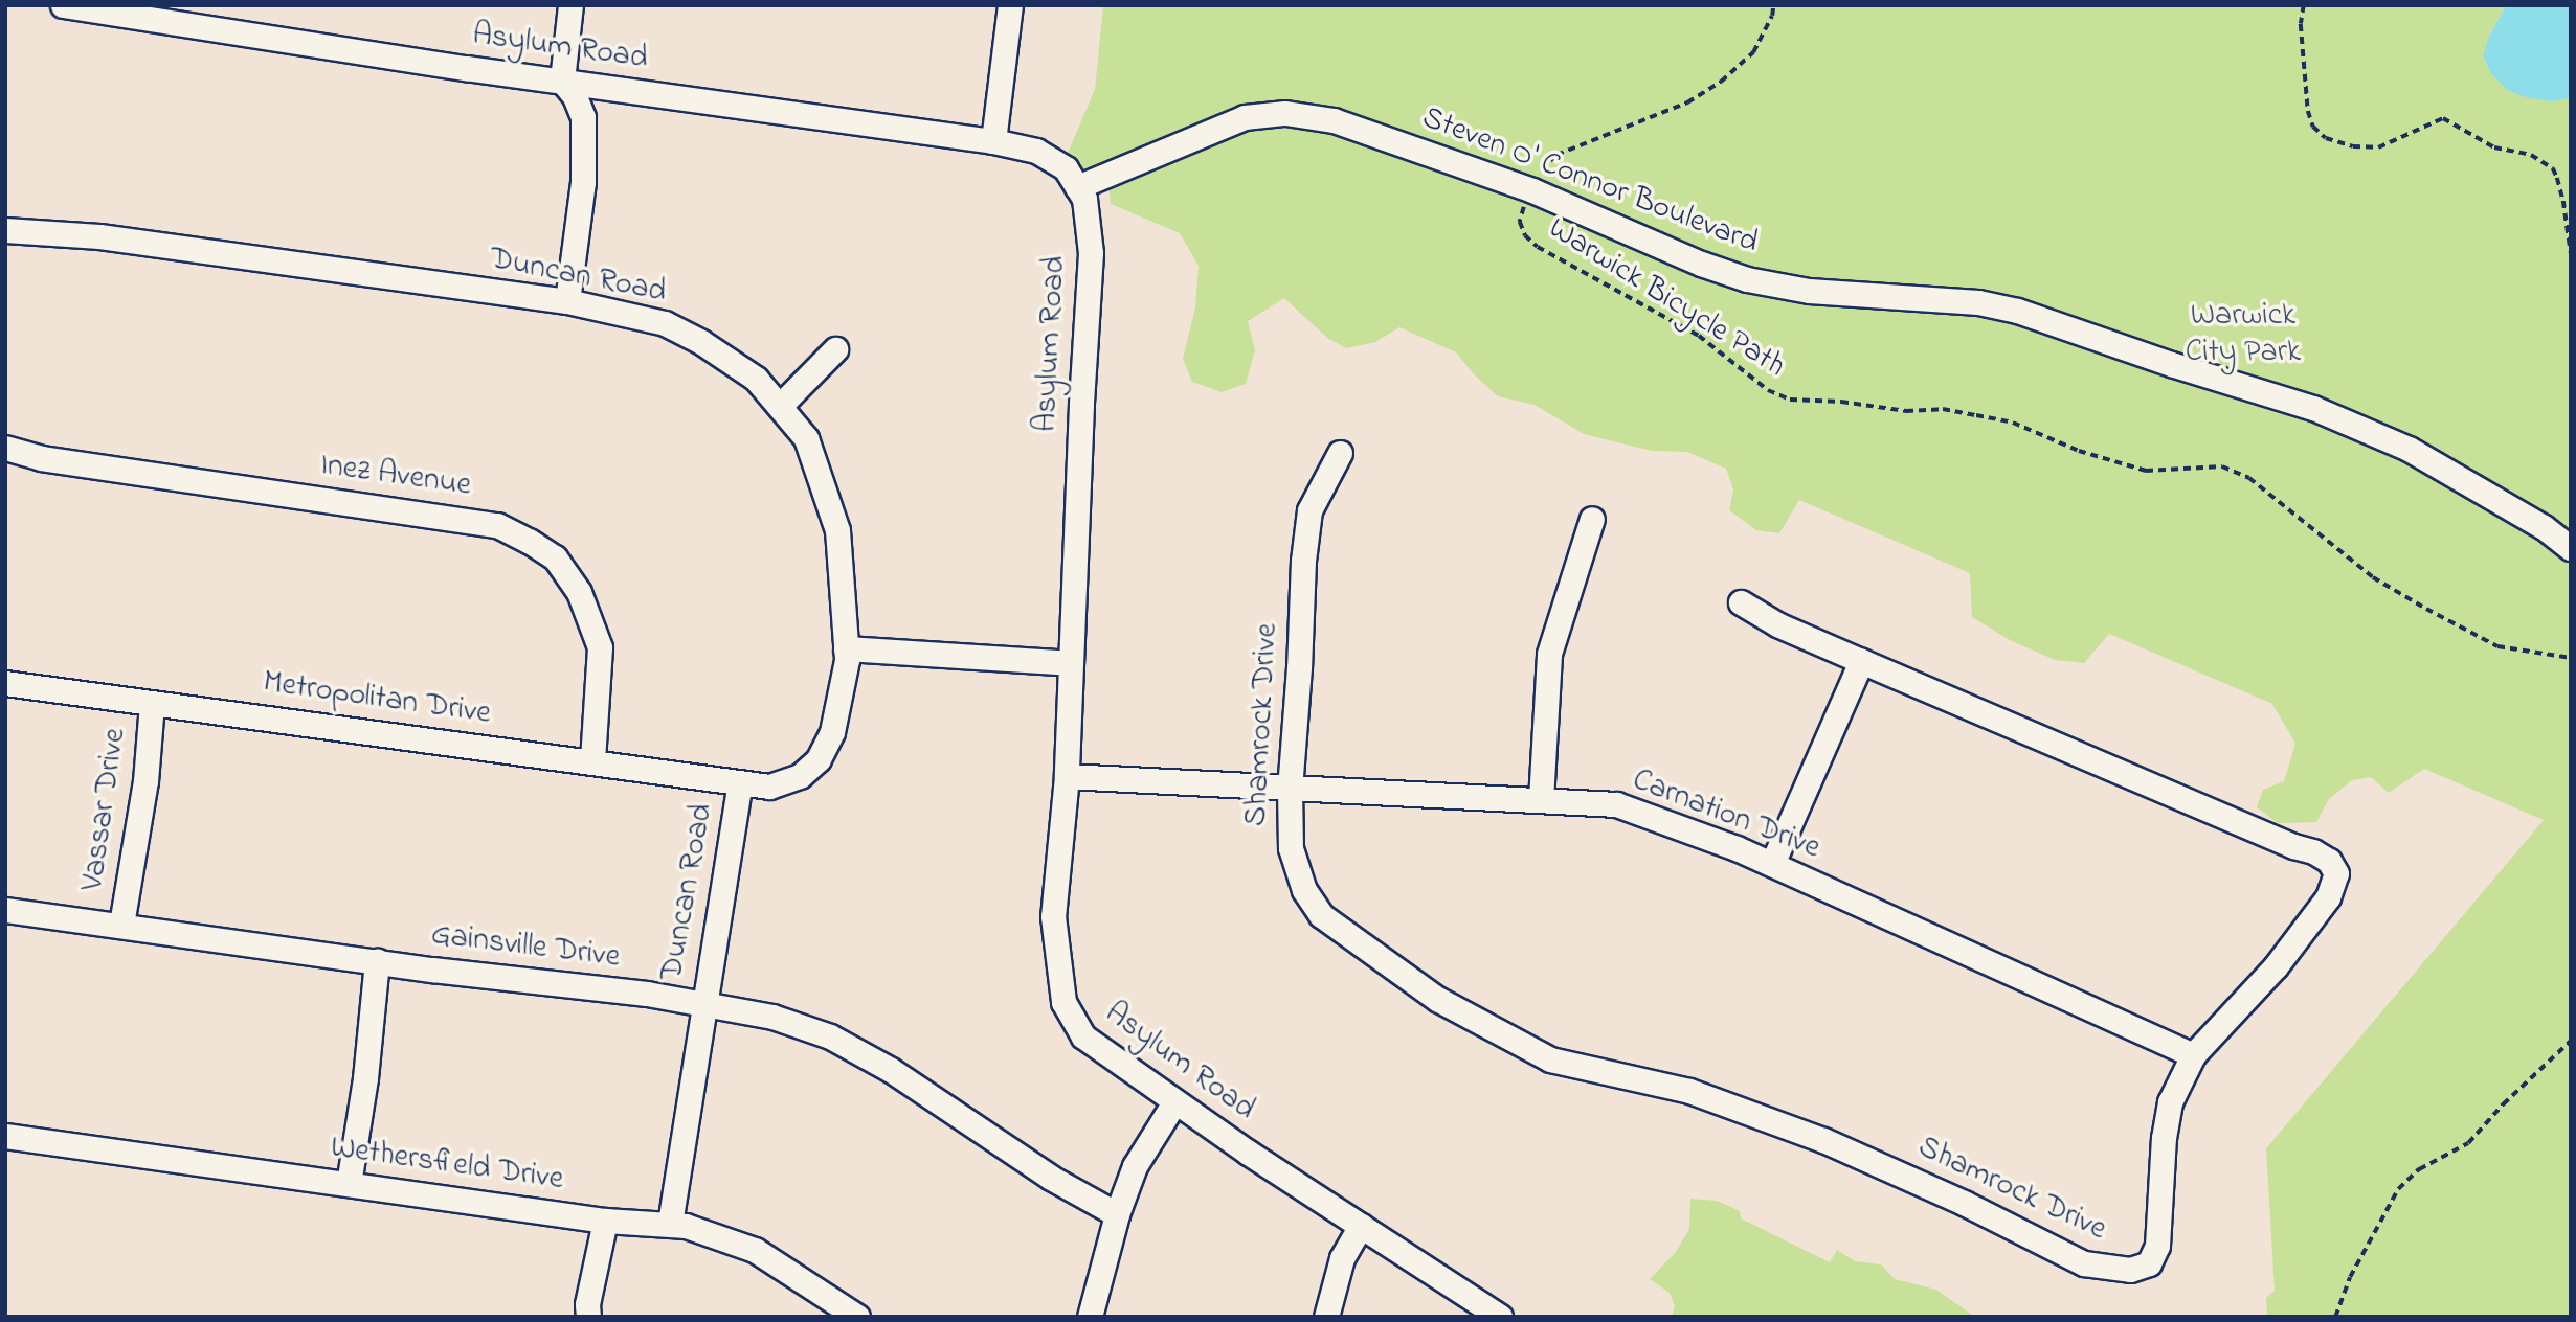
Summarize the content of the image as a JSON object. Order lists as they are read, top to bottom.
{
  "streets": {
    "street": [
      "Asylum Road",
      "Steven O' Connor Boulevard",
      "Duncan Road",
      "Inez Avenue",
      "Metropolitan Drive",
      "Shamrock Drive",
      "Vassar Drive",
      "Carnation Drive",
      "Gainsville Drive",
      "Wethersfield Drive"
    ],
    "path": ["Warwick Bicycle Path"]
  },
  "crossings": [
    ["Asylum Road", "Steven O' Connor Boulevard"],
    ["Asylum Road", "Carnation Drive"],
    ["Steven O' Connor Boulevard", "Warwick Bicycle Path"],
    ["Duncan Road", "Metropolitan Drive"],
    ["Duncan Road", "Gainsville Drive"],
    ["Duncan Road", "Wethersfield Drive"],
    ["Inez Avenue", "Metropolitan Drive"],
    ["Metropolitan Drive", "Vassar Drive"],
    ["Shamrock Drive", "Carnation Drive"],
    ["Vassar Drive", "Gainsville Drive"]
  ],
  "parks": ["Warwick City Park"]
}
